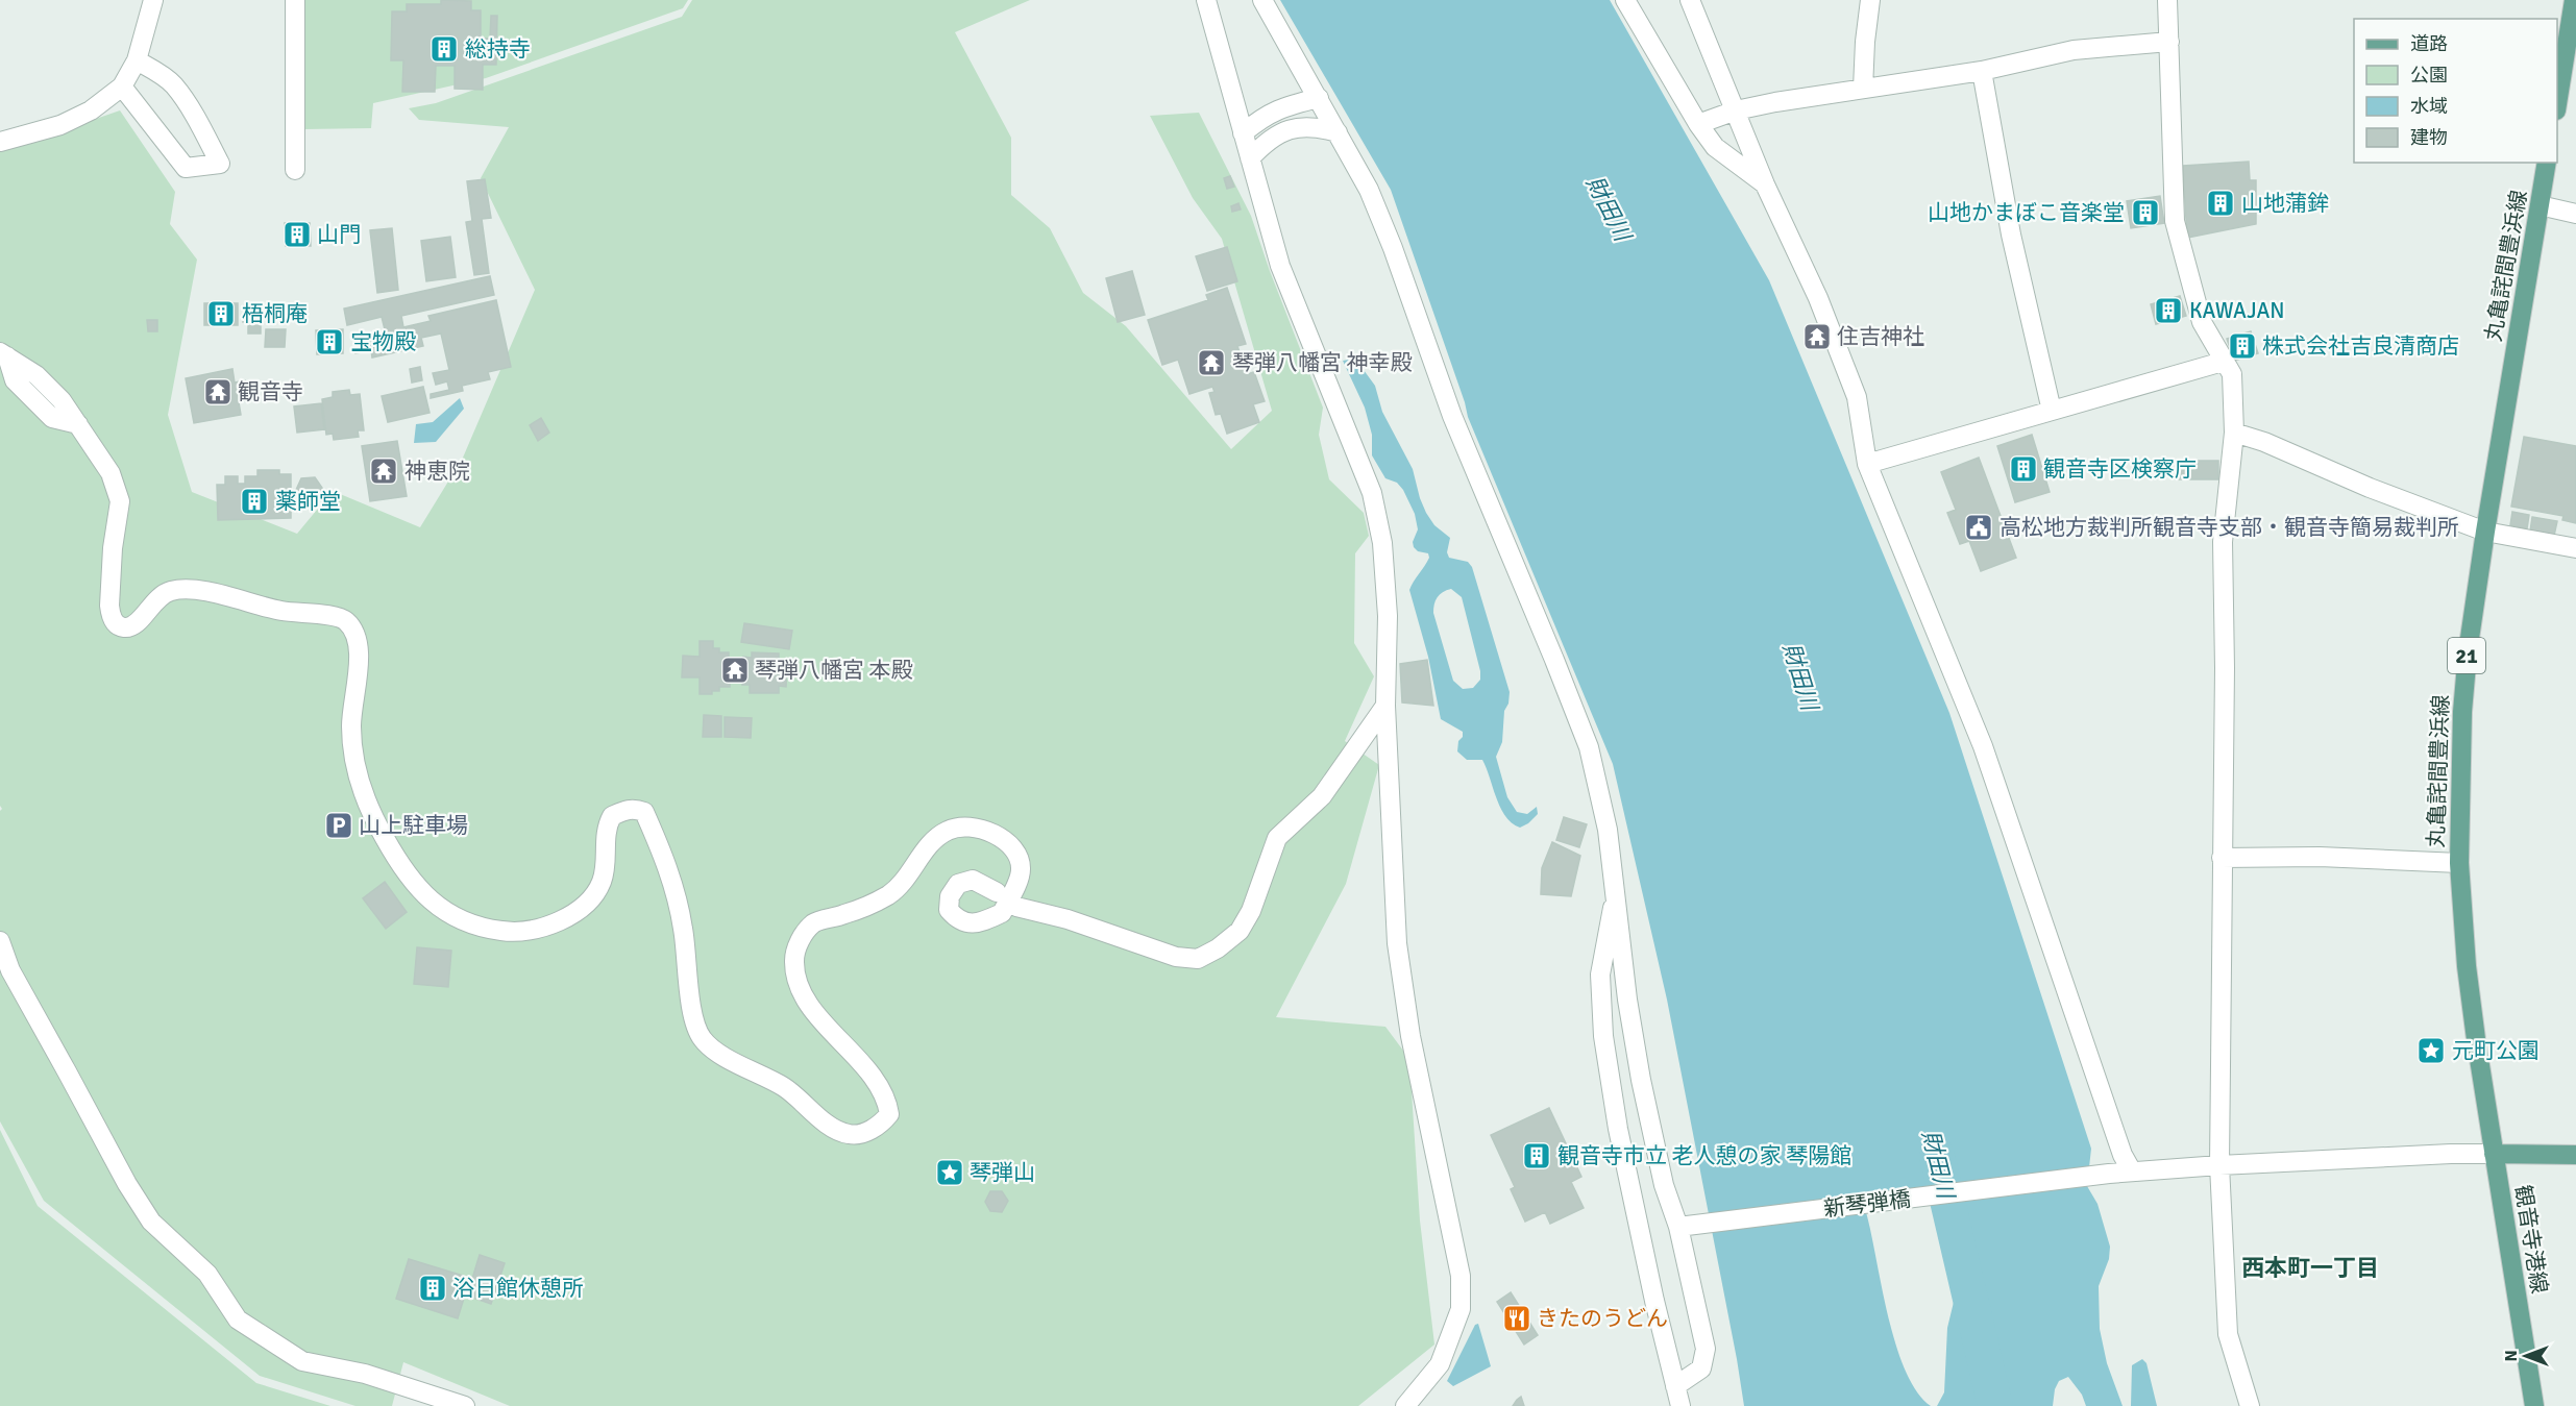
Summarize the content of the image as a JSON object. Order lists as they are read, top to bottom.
{
  "streets": {
    "main road": ["丸亀詫間豊浜線", "21", "観音寺港線"],
    "street": ["新琴弾橋"]
  },
  "crossings": [
    ["丸亀詫間豊浜線", "新琴弾橋"],
    ["丸亀詫間豊浜線", "観音寺港線"],
    ["新琴弾橋", "観音寺港線"]
  ],
  "districts": ["西本町一丁目"],
  "water": ["財田川"],
  "places": {
    "building": [
      "総持寺",
      "山地蒲鉾",
      "山地かまぼこ音楽堂",
      "山門",
      "KAWAJAN",
      "梧桐庵",
      "宝物殿",
      "株式会社吉良清商店",
      "観音寺区検察庁",
      "薬師堂",
      "観音寺市立 老人憩の家 琴陽館",
      "浴日館休憩所"
    ],
    "temple": [
      "住吉神社",
      "琴弾八幡宮 神幸殿",
      "観音寺",
      "神恵院",
      "琴弾八幡宮 本殿"
    ],
    "public building": ["高松地方裁判所観音寺支部・観音寺簡易裁判所"],
    "parking": ["山上駐車場"],
    "place": ["元町公園", "琴弾山"],
    "restaurant": ["きたのうどん"]
  },
  "legend": [
    "道路",
    "公園",
    "水域",
    "建物"
  ],
  "north": "left"
}
